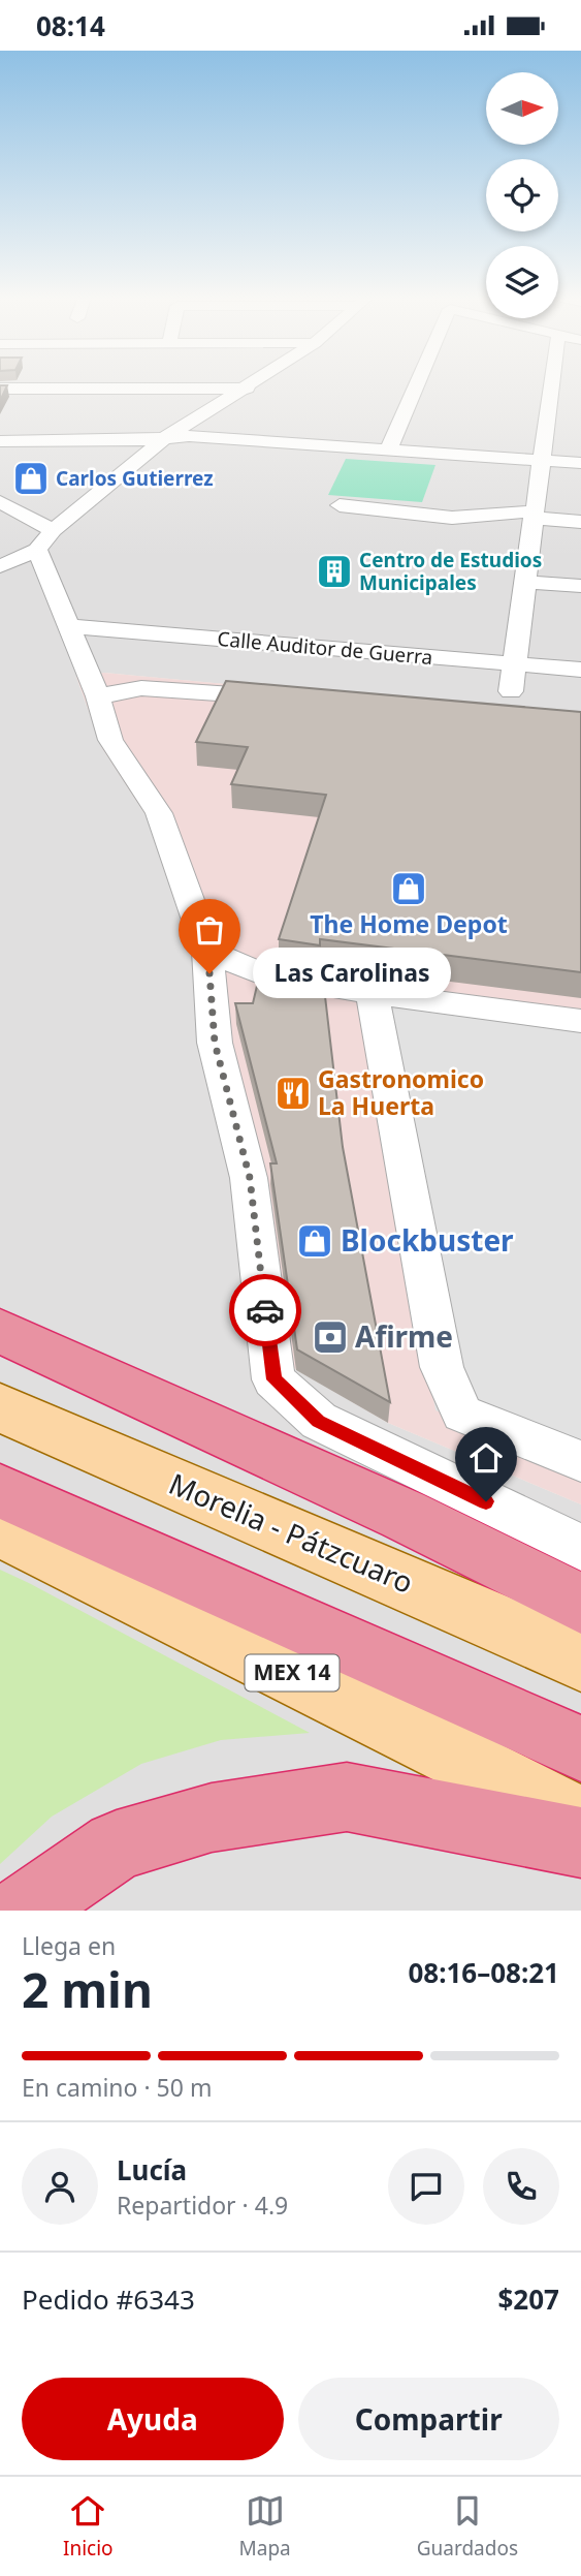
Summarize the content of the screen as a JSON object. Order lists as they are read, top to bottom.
{
  "streets": {
    "main road": ["Morelia - Pátzcuaro", "MEX 14"],
    "street": ["Calle Auditor de Guerra"]
  },
  "places": {
    "shop": ["Carlos Gutierrez", "The Home Depot", "Blockbuster"],
    "building": ["Centro de Estudios Municipales"],
    "other": ["Las Carolinas"],
    "restaurant": ["Gastronomico La Huerta"],
    "bank": ["Afirme"]
  },
  "north": "right",
  "page": {
    "status": "08:14",
    "bubble": "Las Carolinas",
    "heading": ["2 min", "Llega en", "08:16–08:21"],
    "panel": [
      "Lucía",
      "Repartidor · 4.9",
      "Pedido #6343",
      "$207"
    ],
    "bar": "En camino · 50 m",
    "buttons": ["Ayuda", "Compartir"],
    "tabs": ["Inicio", "Mapa", "Guardados"]
  }
}
